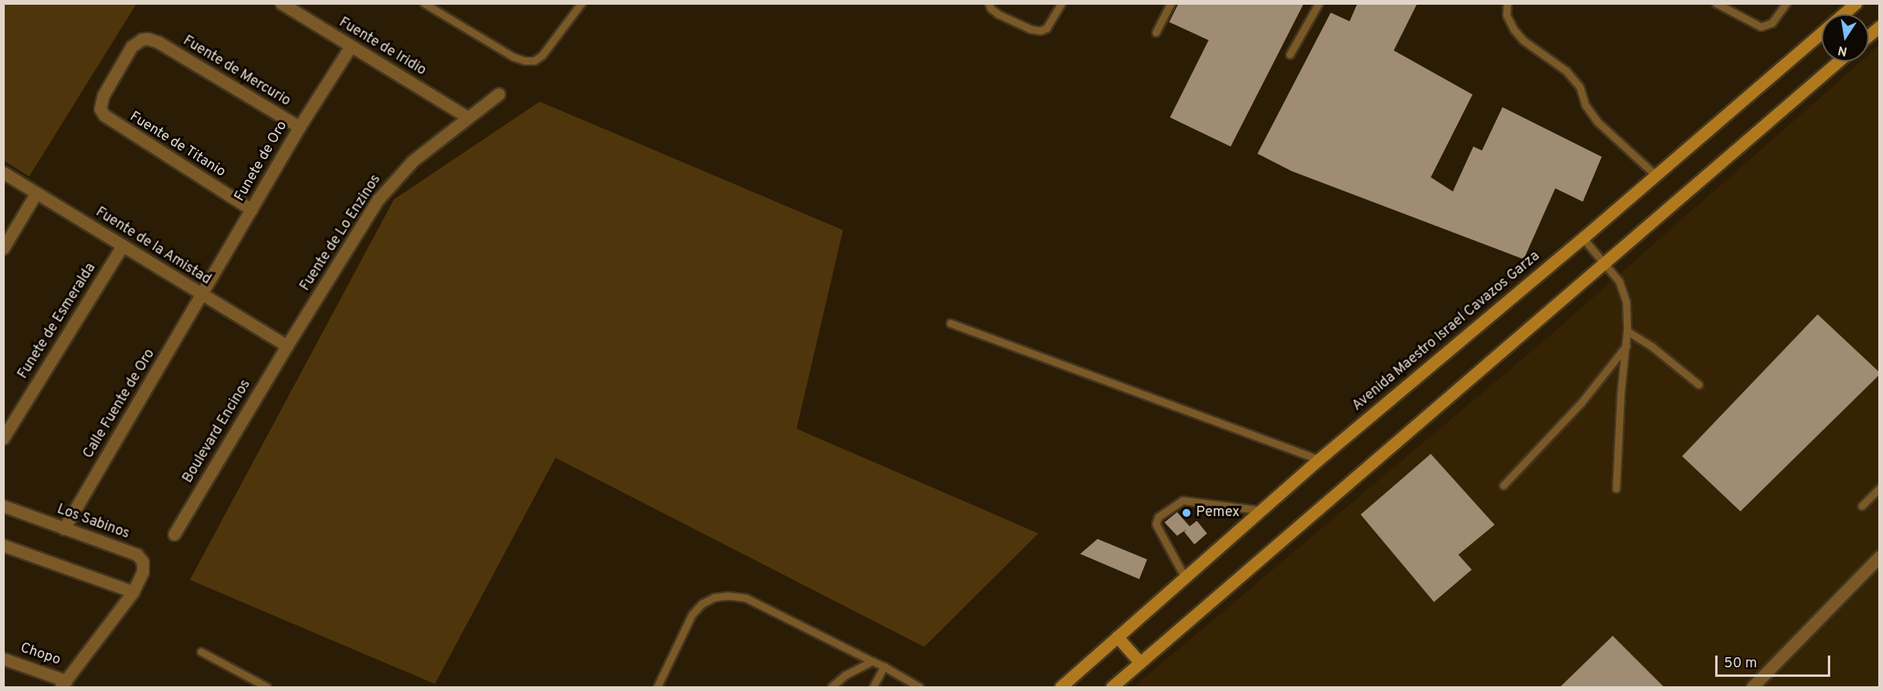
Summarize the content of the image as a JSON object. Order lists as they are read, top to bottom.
{
  "streets": {
    "main road": ["Avenida Maestro Israel Cavazos Garza"],
    "street": [
      "Fuente de Iridio",
      "Fuente de Mercurio",
      "Fuente de Titanio",
      "Funete de Oro",
      "Fuente de Lo Enzinos",
      "Fuente de la Amistad",
      "Funete de Esmeralda",
      "Calle Fuente de Oro",
      "Boulevard Encinos",
      "Los Sabinos",
      "Chopo"
    ]
  },
  "crossings": [
    ["Fuente de Iridio", "Funete de Oro"],
    ["Fuente de Iridio", "Fuente de Lo Enzinos"],
    ["Fuente de Mercurio", "Fuente de Titanio"],
    ["Fuente de Mercurio", "Funete de Oro"],
    ["Fuente de Titanio", "Funete de Oro"],
    ["Funete de Oro", "Fuente de la Amistad"],
    ["Funete de Oro", "Calle Fuente de Oro"],
    ["Fuente de Lo Enzinos", "Fuente de la Amistad"],
    ["Fuente de Lo Enzinos", "Boulevard Encinos"],
    ["Fuente de la Amistad", "Funete de Esmeralda"],
    ["Fuente de la Amistad", "Calle Fuente de Oro"],
    ["Fuente de la Amistad", "Boulevard Encinos"],
    ["Calle Fuente de Oro", "Los Sabinos"]
  ],
  "places": ["Pemex"],
  "scale_bar": "50 m",
  "north": "bottom"
}
